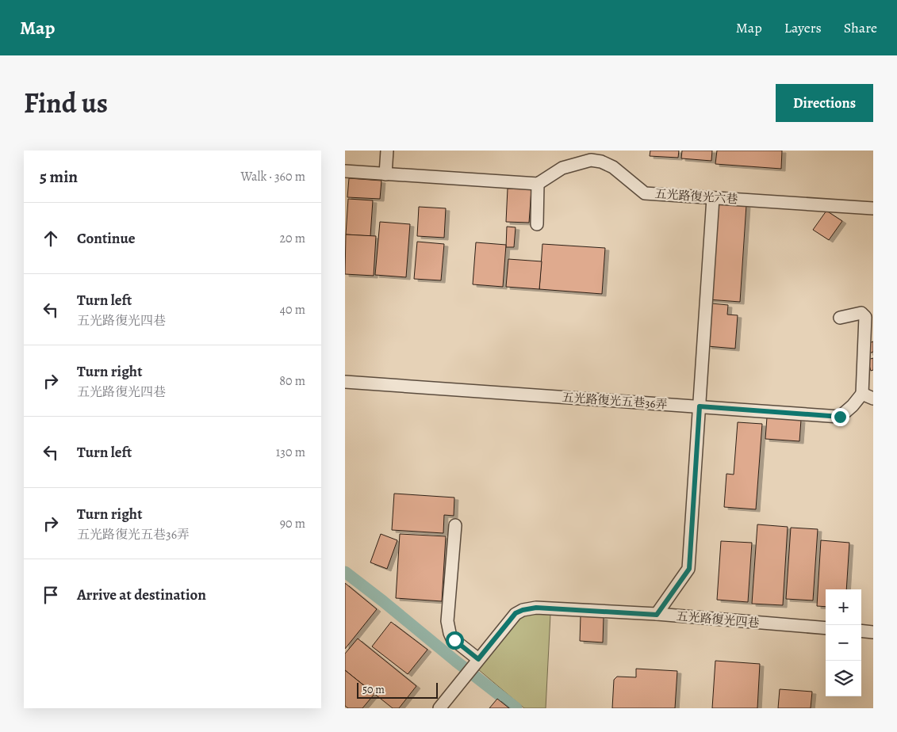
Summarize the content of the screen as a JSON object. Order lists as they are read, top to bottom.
{
  "streets": {
    "lane": ["五光路復光六巷", "五光路復光五巷36弄", "五光路復光四巷"]
  },
  "scale_bar": "50 m",
  "page": {
    "header": "Map",
    "nav": ["Map", "Layers", "Share"],
    "title": "Find us",
    "buttons": "Directions",
    "heading": ["5 min", "Walk · 360 m"],
    "list": [
      ["Continue", "20 m"],
      ["Turn left", "五光路復光四巷", "40 m"],
      ["Turn right", "五光路復光四巷", "80 m"],
      ["Turn left", "130 m"],
      ["Turn right", "五光路復光五巷36弄", "90 m"],
      "Arrive at destination"
    ],
    "map_buttons": ["+", "−"],
    "scale": "50 m"
  }
}
